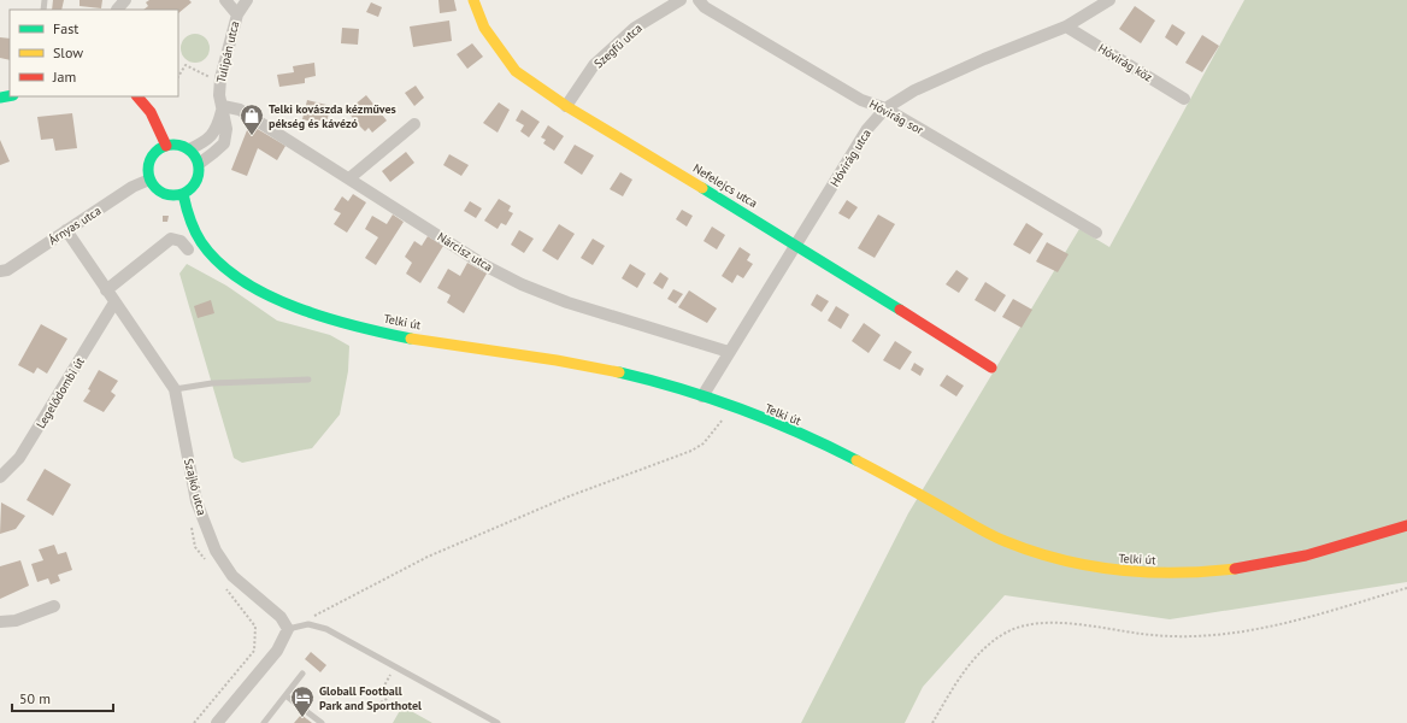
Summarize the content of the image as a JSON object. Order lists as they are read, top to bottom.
{
  "streets": {
    "main road": ["Nefelejcs utca", "Telki út"],
    "street": [
      "Szegfű utca",
      "Tulipán utca",
      "Hóvirág köz",
      "Hóvirág sor",
      "Hóvirág utca",
      "Árnyas utca",
      "Nárcisz utca",
      "Legelődombi út",
      "Szajkó utca"
    ]
  },
  "crossings": [
    ["Szegfű utca", "Nefelejcs utca"],
    ["Tulipán utca", "Árnyas utca"],
    ["Tulipán utca", "Nárcisz utca"],
    ["Tulipán utca", "Telki út"],
    ["Hóvirág köz", "Hóvirág utca"],
    ["Hóvirág sor", "Hóvirág utca"],
    ["Hóvirág utca", "Nefelejcs utca"],
    ["Hóvirág utca", "Nárcisz utca"],
    ["Hóvirág utca", "Telki út"],
    ["Árnyas utca", "Telki út"],
    ["Árnyas utca", "Szajkó utca"],
    ["Legelődombi út", "Szajkó utca"]
  ],
  "places": {
    "shop": ["Telki kovászda kézműves pékség és kávézó"],
    "hotel": ["Globall Football Park and Sporthotel"]
  },
  "legend": ["Fast", "Slow", "Jam"],
  "scale_bar": "50 m"
}
